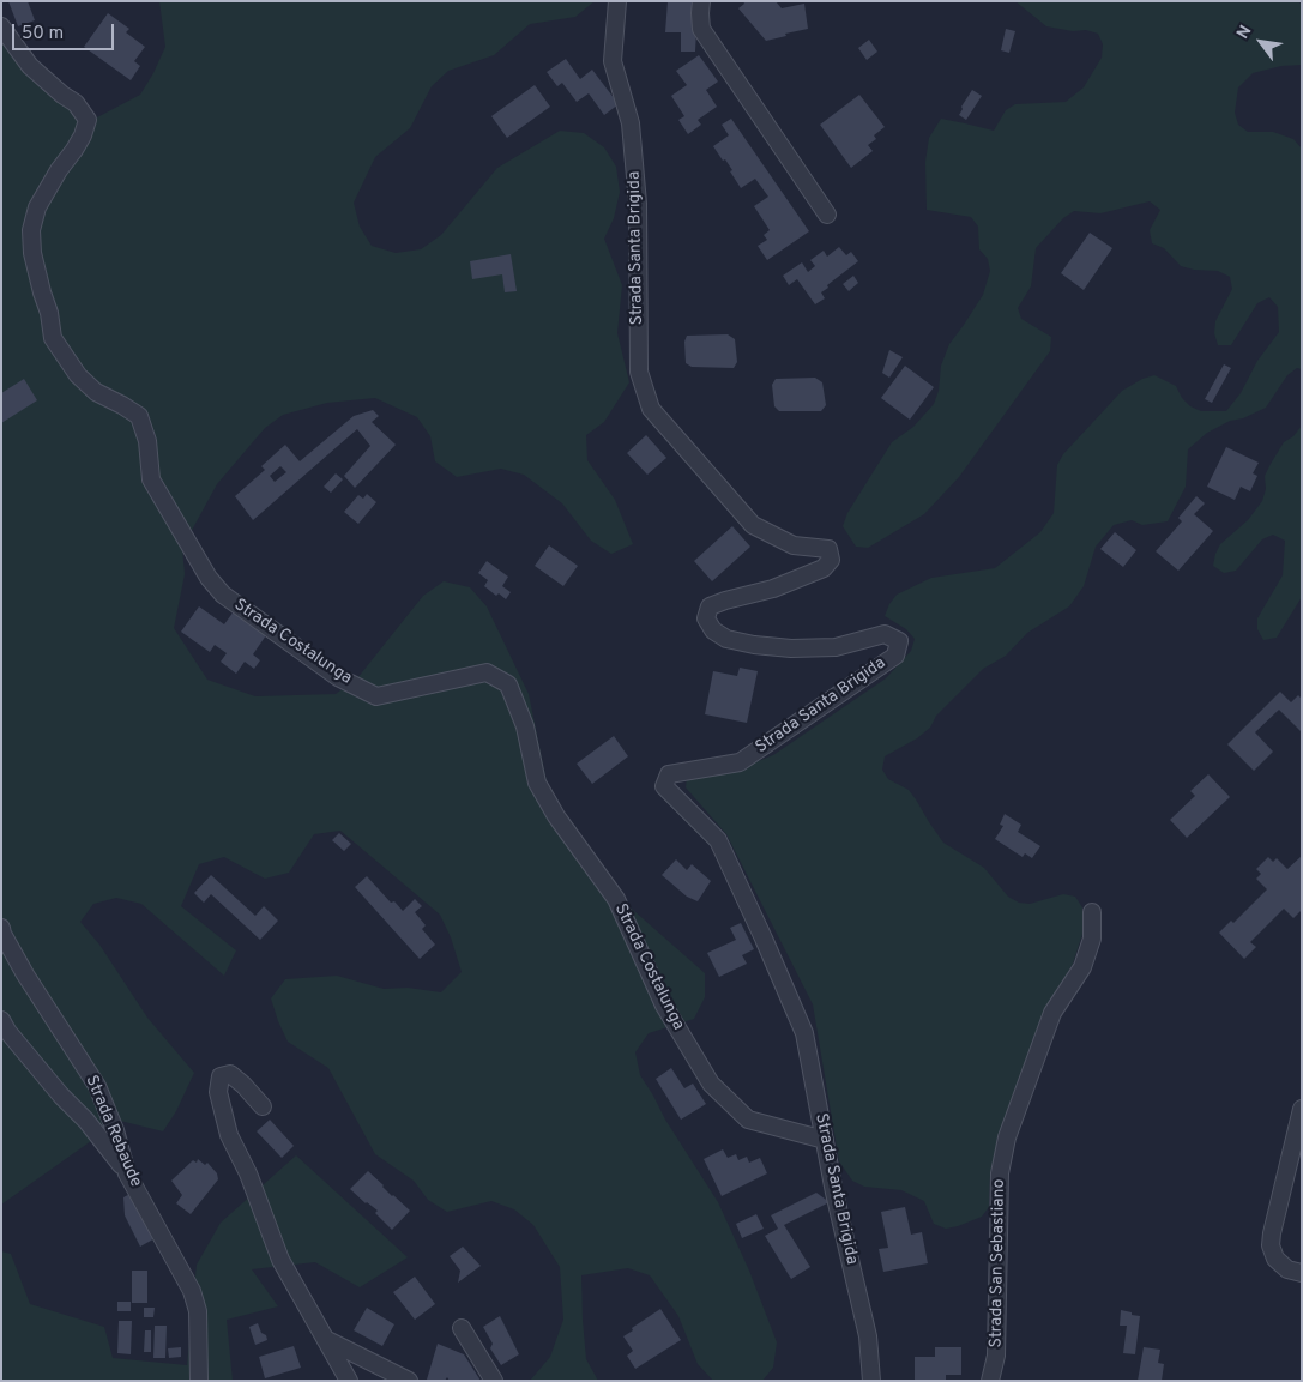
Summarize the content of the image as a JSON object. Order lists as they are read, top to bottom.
{
  "streets": {
    "street": [
      "Strada Santa Brigida",
      "Strada Costalunga",
      "Strada Rebaude",
      "Strada San Sebastiano"
    ]
  },
  "crossings": [
    ["Strada Santa Brigida", "Strada Costalunga"]
  ],
  "scale_bar": "50 m",
  "north": "top left"
}
